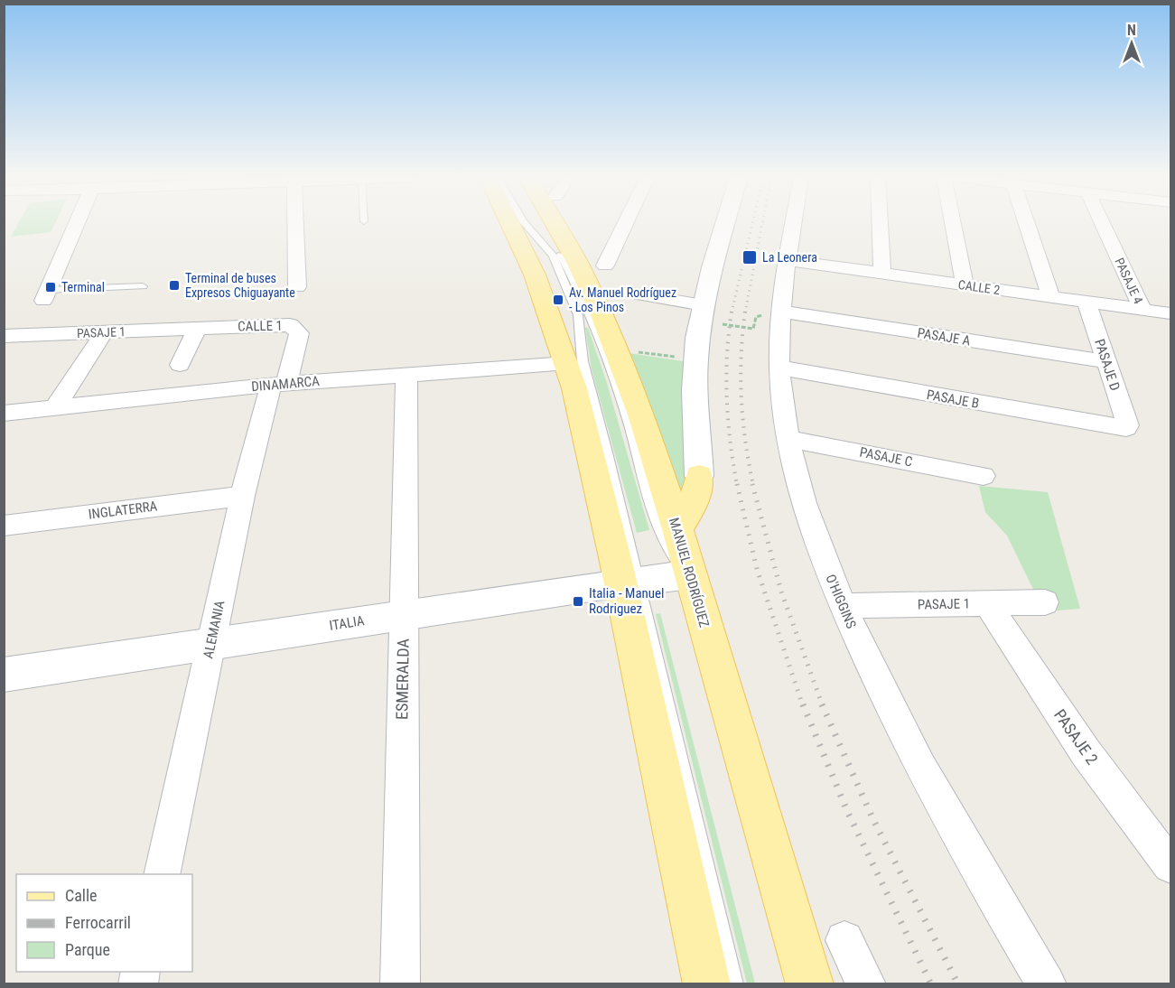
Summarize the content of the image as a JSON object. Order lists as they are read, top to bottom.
{
  "streets": {
    "main road": ["MANUEL RODRÍGUEZ"],
    "street": [
      "PASAJE 4",
      "CALLE 2",
      "CALLE 1",
      "PASAJE 1",
      "PASAJE A",
      "PASAJE D",
      "DINAMARCA",
      "PASAJE B",
      "PASAJE C",
      "INGLATERRA",
      "O'HIGGINS",
      "ITALIA",
      "ALEMANIA",
      "ESMERALDA",
      "PASAJE 2"
    ]
  },
  "crossings": [
    ["PASAJE 4", "CALLE 2"],
    ["CALLE 2", "PASAJE D"],
    ["CALLE 2", "O'HIGGINS"],
    ["CALLE 1", "PASAJE 1"],
    ["CALLE 1", "DINAMARCA"],
    ["CALLE 1", "ALEMANIA"],
    ["PASAJE 1", "O'HIGGINS"],
    ["PASAJE 1", "PASAJE 2"],
    ["PASAJE A", "PASAJE D"],
    ["PASAJE A", "O'HIGGINS"],
    ["PASAJE D", "PASAJE B"],
    ["DINAMARCA", "ALEMANIA"],
    ["DINAMARCA", "ESMERALDA"],
    ["PASAJE B", "O'HIGGINS"],
    ["PASAJE C", "O'HIGGINS"],
    ["INGLATERRA", "ALEMANIA"],
    ["MANUEL RODRÍGUEZ", "ITALIA"],
    ["ITALIA", "ALEMANIA"],
    ["ITALIA", "ESMERALDA"]
  ],
  "places": {
    "transit": [
      "La Leonera",
      "Terminal de buses Expresos Chiguayante",
      "Terminal",
      "Av. Manuel Rodríguez - Los Pinos",
      "Italia - Manuel Rodriguez"
    ]
  },
  "legend": ["Calle", "Ferrocarril", "Parque"],
  "north": "top"
}
